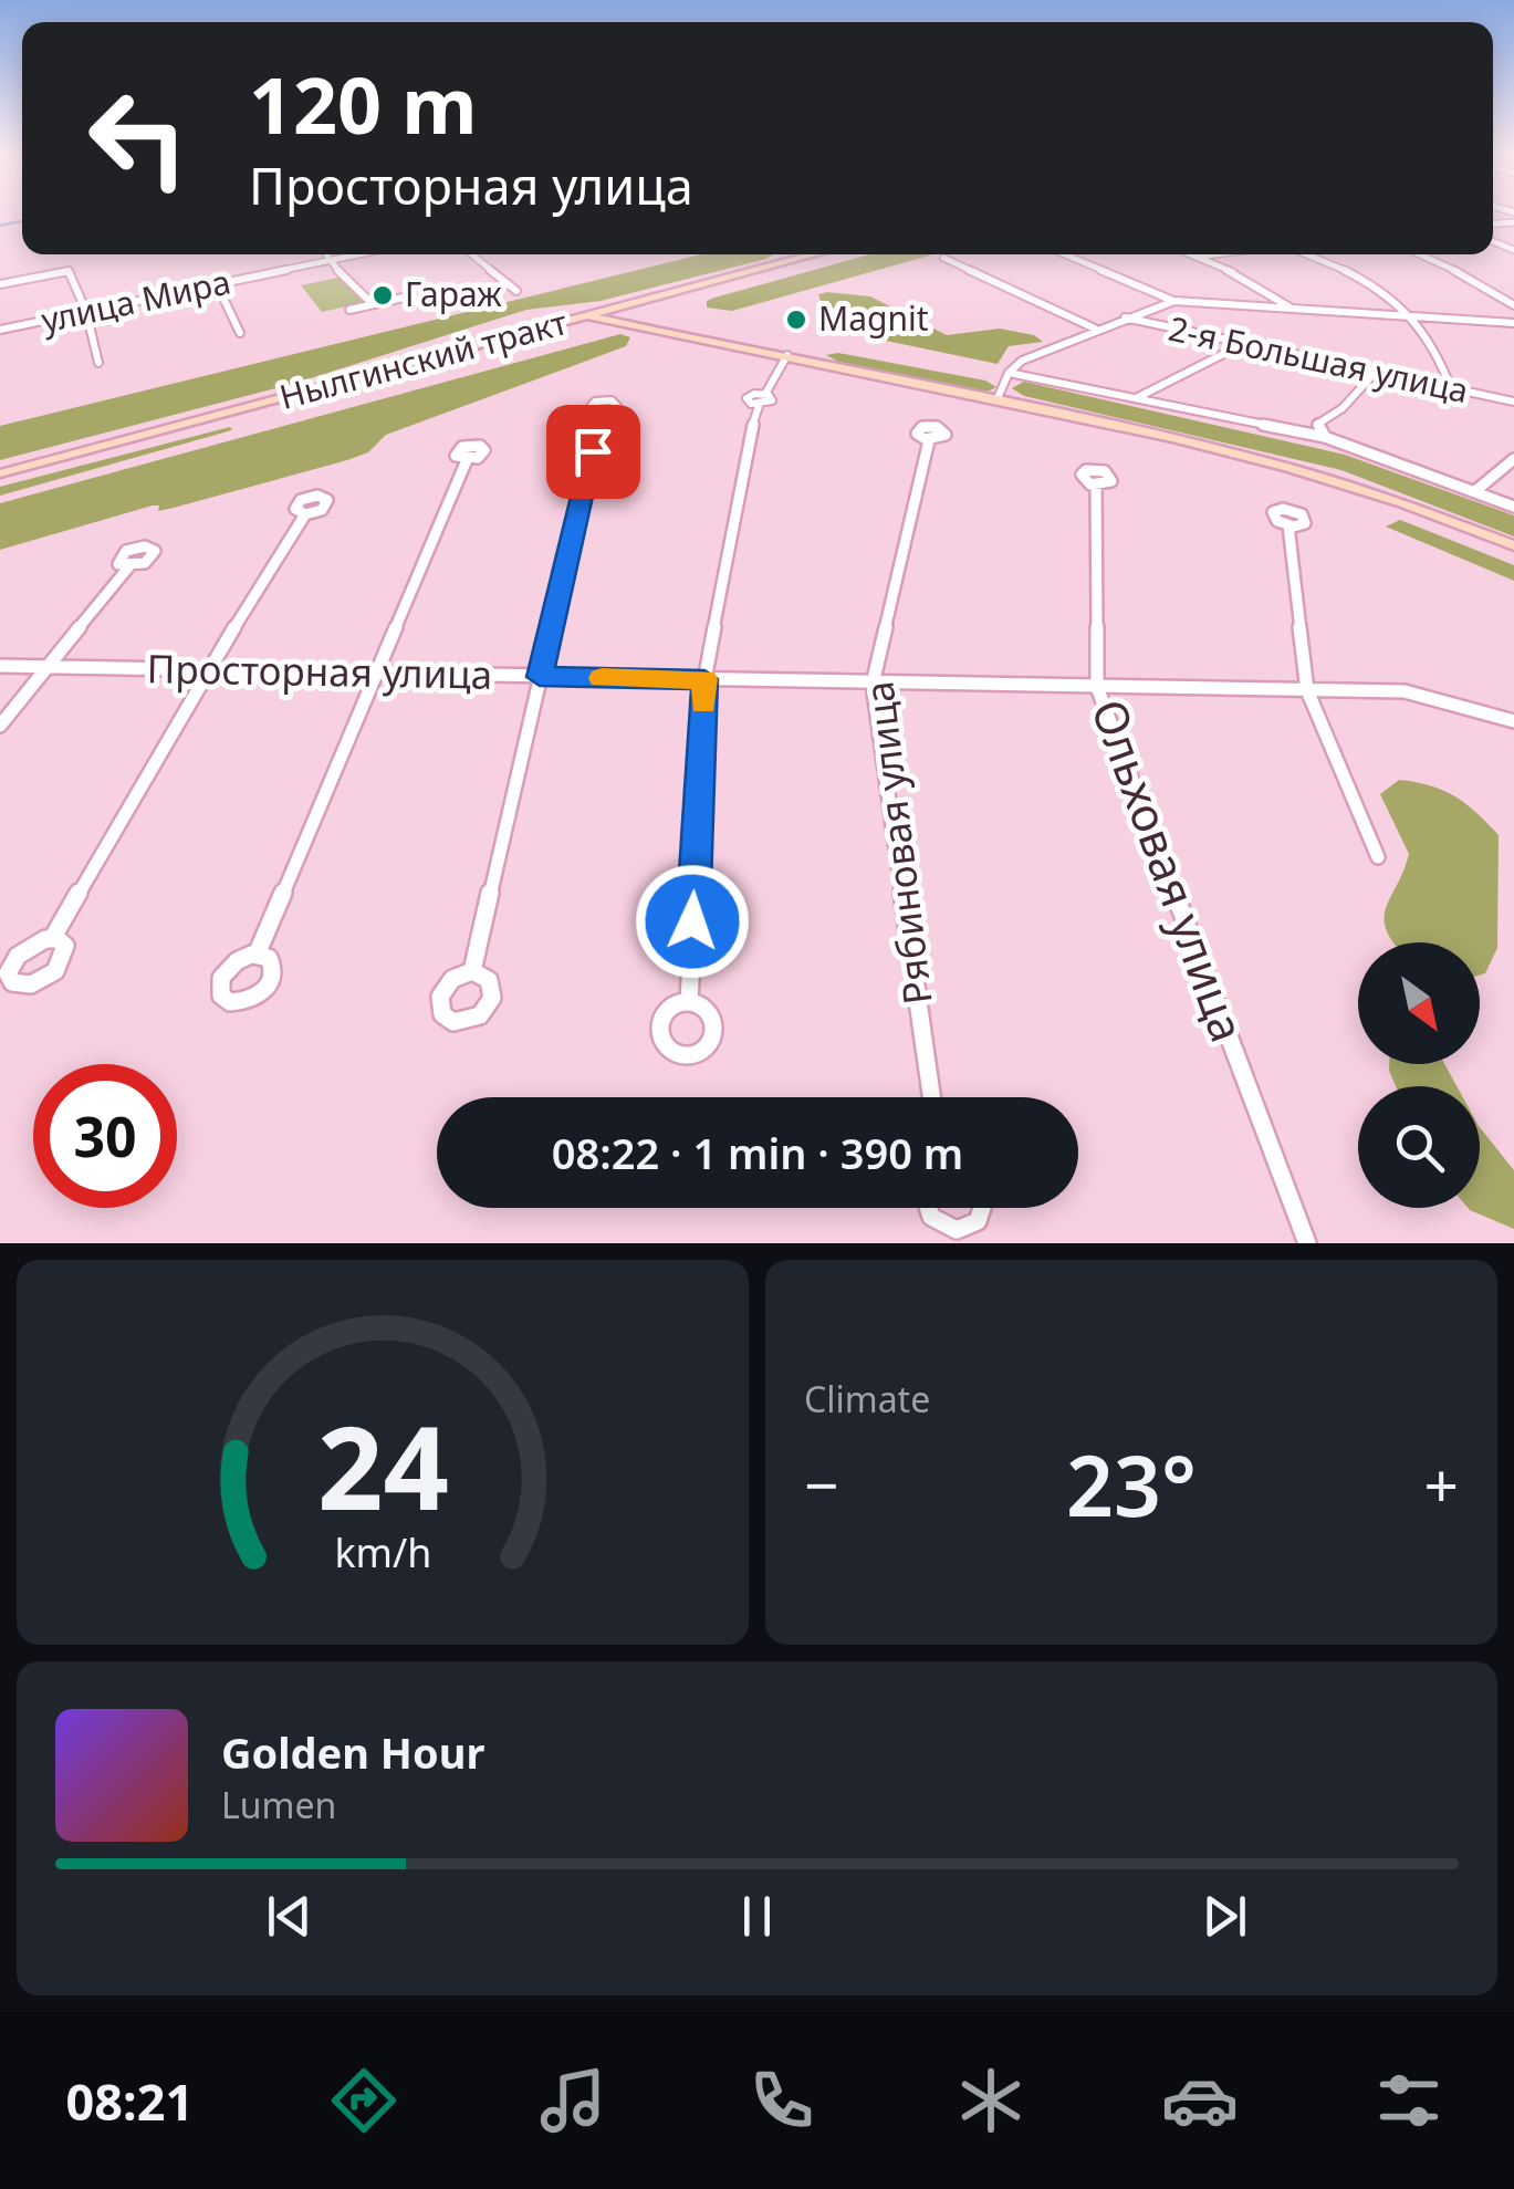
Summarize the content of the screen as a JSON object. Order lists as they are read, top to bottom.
{
  "streets": {
    "main road": ["Нылгинский тракт"],
    "street": [
      "улица Мира",
      "2-я Большая улица",
      "Просторная улица",
      "Рябиновая улица",
      "Ольховая улица"
    ]
  },
  "crossings": [
    ["Просторная улица", "Рябиновая улица"],
    ["Просторная улица", "Ольховая улица"]
  ],
  "places": ["Гараж", "Magnit"],
  "north": "bottom right",
  "page": {
    "turn": ["120 m", "Просторная улица"],
    "limit": "30",
    "trip": "08:22 · 1 min · 390 m",
    "tile": "Climate",
    "heat": ["−", "23°", "+"],
    "song": ["Golden Hour", "Lumen"],
    "tabs": "08:21",
    "gauge": ["24", "km/h"]
  }
}
